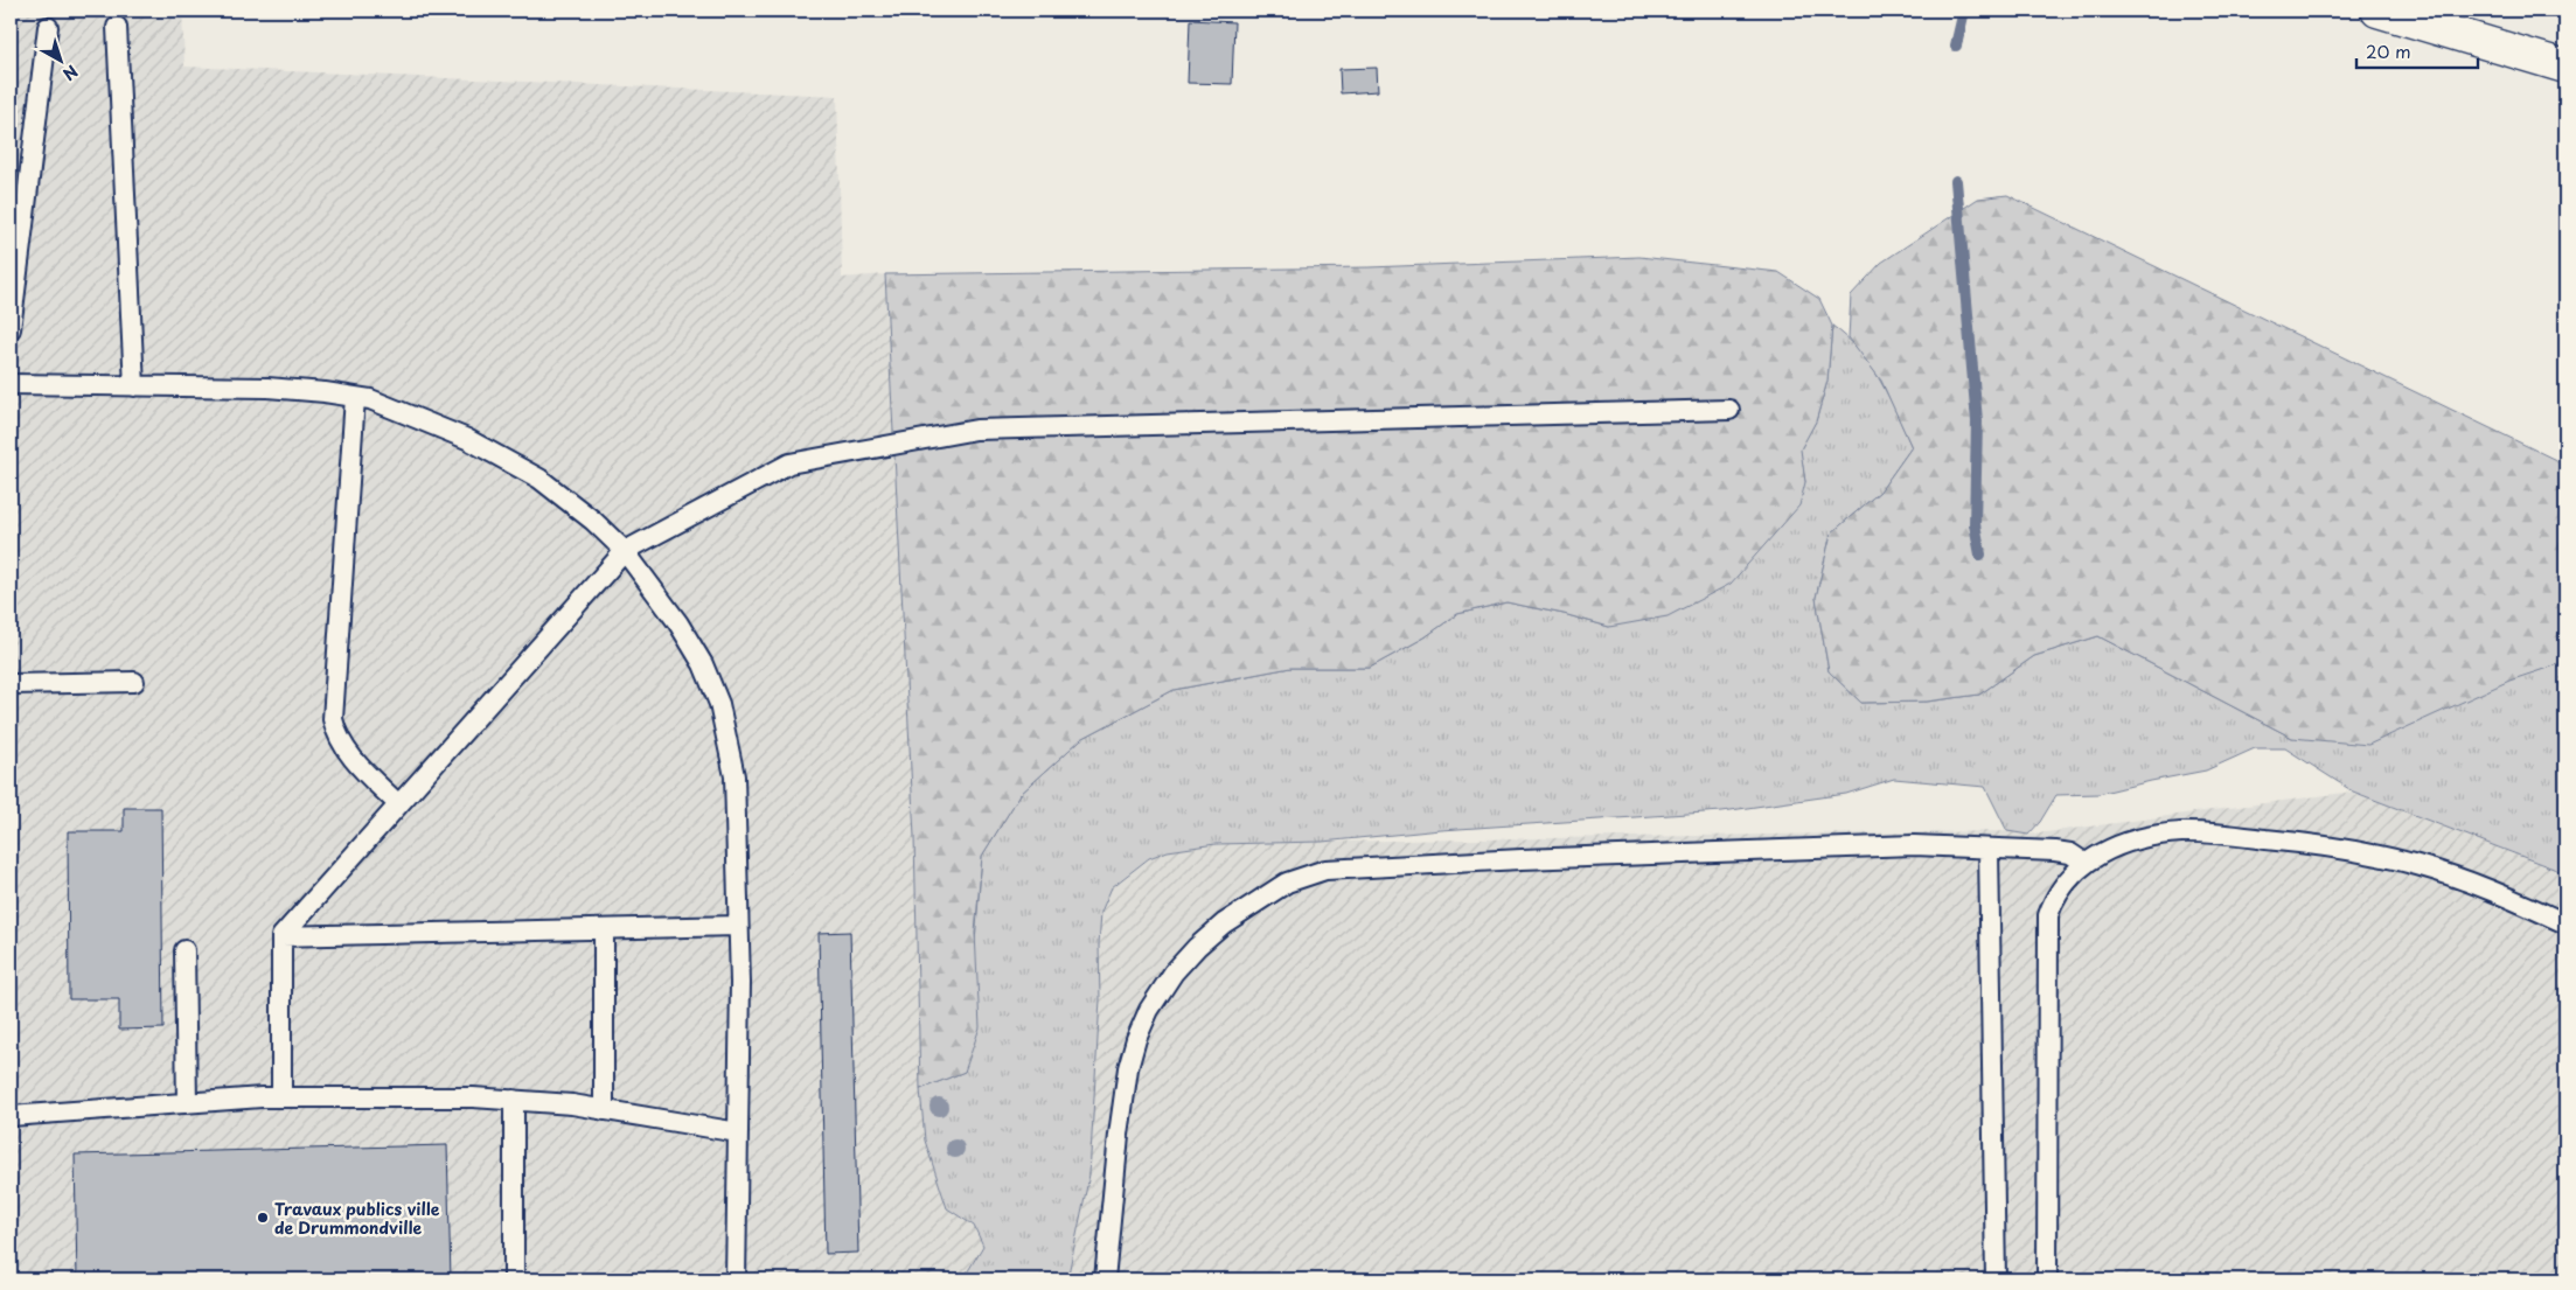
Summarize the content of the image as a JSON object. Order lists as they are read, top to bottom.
{
  "places": ["Travaux publics ville de Drummondville"],
  "scale_bar": "20 m",
  "north": "bottom right"
}
